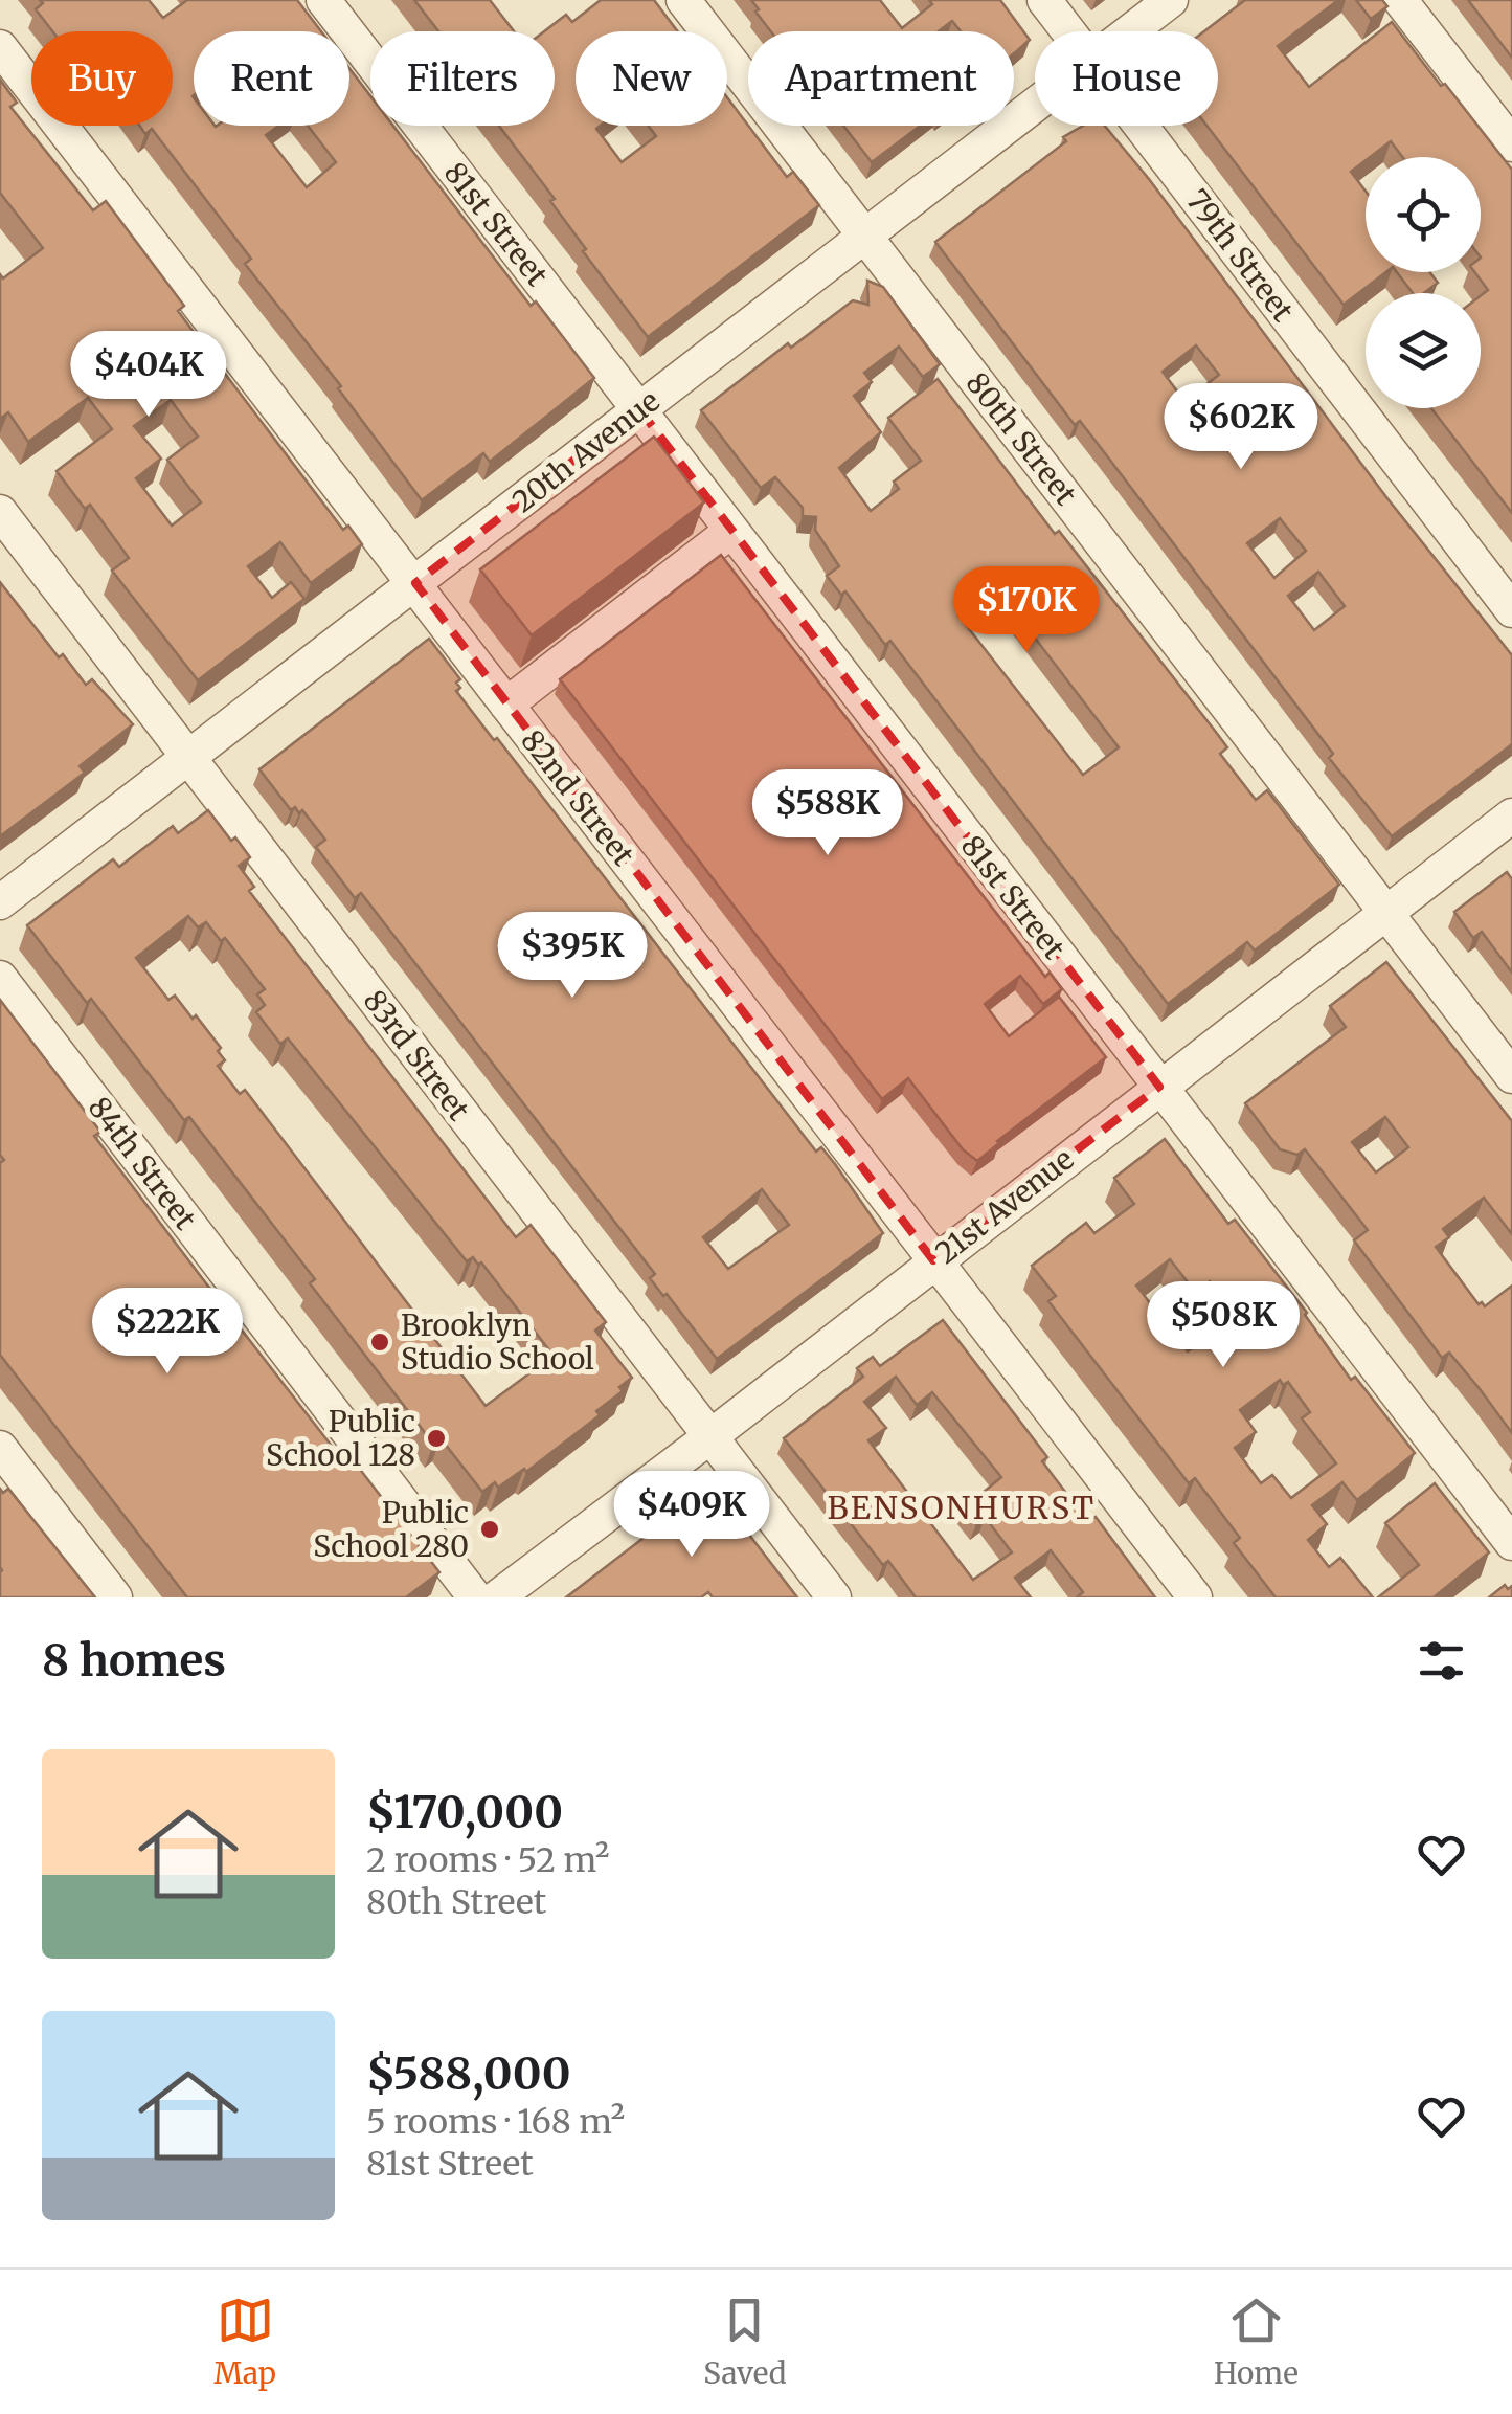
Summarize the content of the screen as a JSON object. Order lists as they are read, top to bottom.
{
  "streets": {
    "street": [
      "81st Street",
      "79th Street",
      "80th Street",
      "20th Avenue",
      "82nd Street",
      "83rd Street",
      "84th Street",
      "21st Avenue"
    ]
  },
  "crossings": [
    ["81st Street", "20th Avenue"],
    ["81st Street", "21st Avenue"],
    ["80th Street", "20th Avenue"],
    ["80th Street", "21st Avenue"],
    ["20th Avenue", "82nd Street"],
    ["20th Avenue", "83rd Street"],
    ["82nd Street", "21st Avenue"],
    ["83rd Street", "21st Avenue"]
  ],
  "districts": ["BENSONHURST"],
  "places": ["Brooklyn Studio School", "Public School 128", "Public School 280"],
  "page": {
    "chip": [
      "Buy",
      "Rent",
      "Filters",
      "New",
      "Apartment",
      "House"
    ],
    "price": [
      "$404K",
      "$602K",
      "$170K",
      "$588K",
      "$395K",
      "$508K",
      "$222K",
      "$409K"
    ],
    "heading": "8 homes",
    "list": [
      {
        "name": "$170,000",
        "note": "2 rooms · 52 m² · 80th Street"
      },
      {
        "name": "$588,000",
        "note": "5 rooms · 168 m² · 81st Street"
      }
    ],
    "tabs": ["Map", "Saved", "Home"]
  }
}
